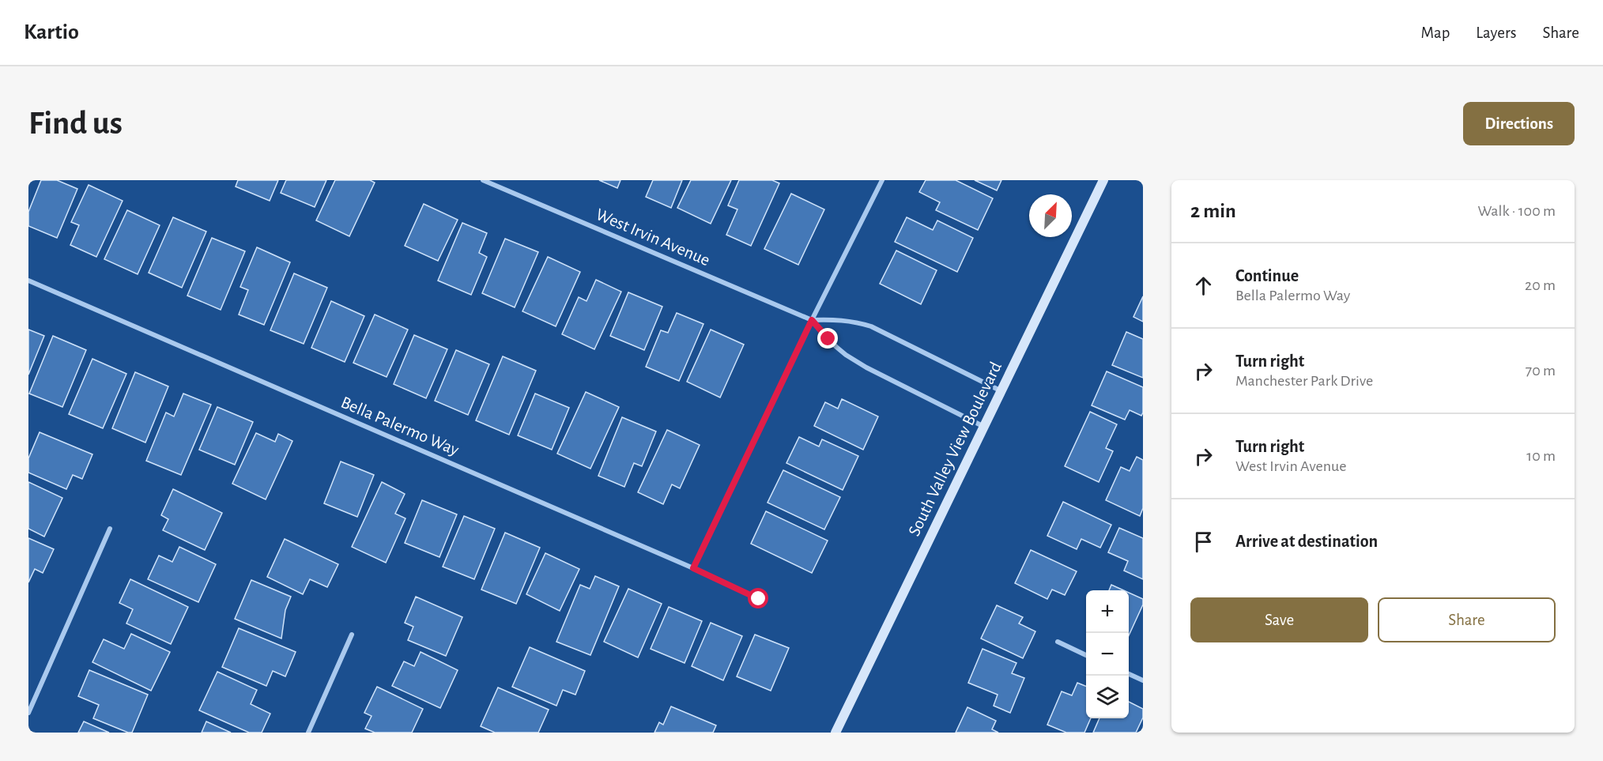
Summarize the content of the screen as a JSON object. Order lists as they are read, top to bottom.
{
  "streets": {
    "main road": ["South Valley View Boulevard"],
    "street": ["West Irvin Avenue", "Bella Palermo Way"]
  },
  "crossings": [
    ["West Irvin Avenue", "South Valley View Boulevard"]
  ],
  "north": "top right",
  "page": {
    "header": "Kartio",
    "nav": ["Map", "Layers", "Share"],
    "buttons": [
      "Directions",
      ["Save", "Share"]
    ],
    "title": "Find us",
    "heading": ["2 min", "Walk · 100 m"],
    "list": [
      ["Continue", "Bella Palermo Way", "20 m"],
      ["Turn right", "Manchester Park Drive", "70 m"],
      ["Turn right", "West Irvin Avenue", "10 m"],
      "Arrive at destination"
    ],
    "map_buttons": ["+", "−"]
  }
}
